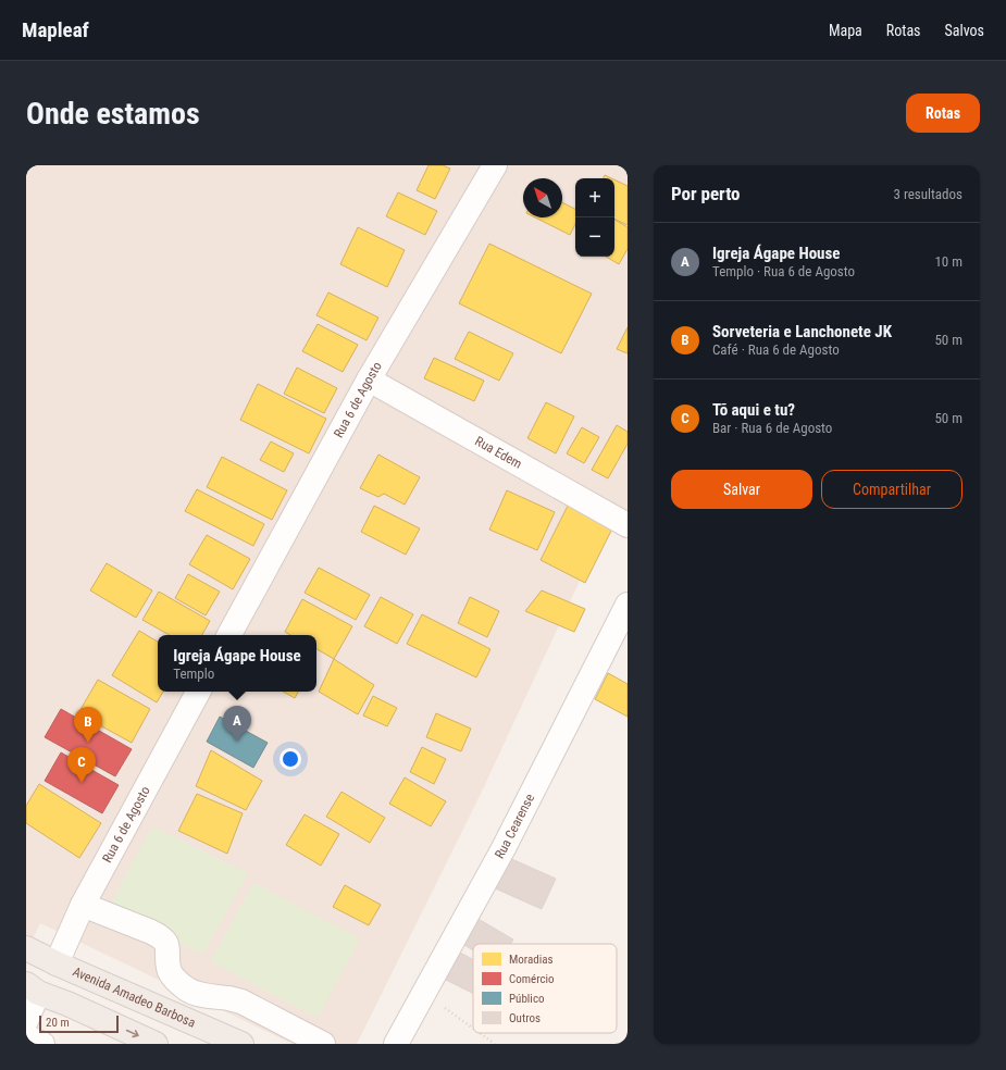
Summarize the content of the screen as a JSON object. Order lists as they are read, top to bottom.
{
  "streets": {
    "main road": ["Avenida Amadeo Barbosa"],
    "street": ["Rua 6 de Agosto", "Rua Edem", "Rua Cearense"]
  },
  "crossings": [
    ["Rua 6 de Agosto", "Rua Edem"],
    ["Rua 6 de Agosto", "Avenida Amadeo Barbosa"]
  ],
  "legend": [
    "Moradias",
    "Comércio",
    "Público",
    "Outros"
  ],
  "scale_bar": "20 m",
  "north": "top left",
  "page": {
    "header": "Mapleaf",
    "nav": ["Mapa", "Rotas", "Salvos"],
    "buttons": [
      "Rotas",
      ["Salvar", "Compartilhar"]
    ],
    "title": "Onde estamos",
    "heading": ["Por perto", "3 resultados"],
    "map_buttons": ["+", "−"],
    "list": [
      {
        "mark": "A",
        "name": "Igreja Ágape House",
        "note": "Templo · Rua 6 de Agosto",
        "value": "10 m"
      },
      {
        "mark": "B",
        "name": "Sorveteria e Lanchonete JK",
        "note": "Café · Rua 6 de Agosto",
        "value": "50 m"
      },
      {
        "mark": "C",
        "name": "Tõ aqui e tu?",
        "note": "Bar · Rua 6 de Agosto",
        "value": "50 m"
      }
    ],
    "popup": ["Igreja Ágape House", "Templo"],
    "pins": ["A", "B", "C"],
    "scale": "20 m"
  }
}
